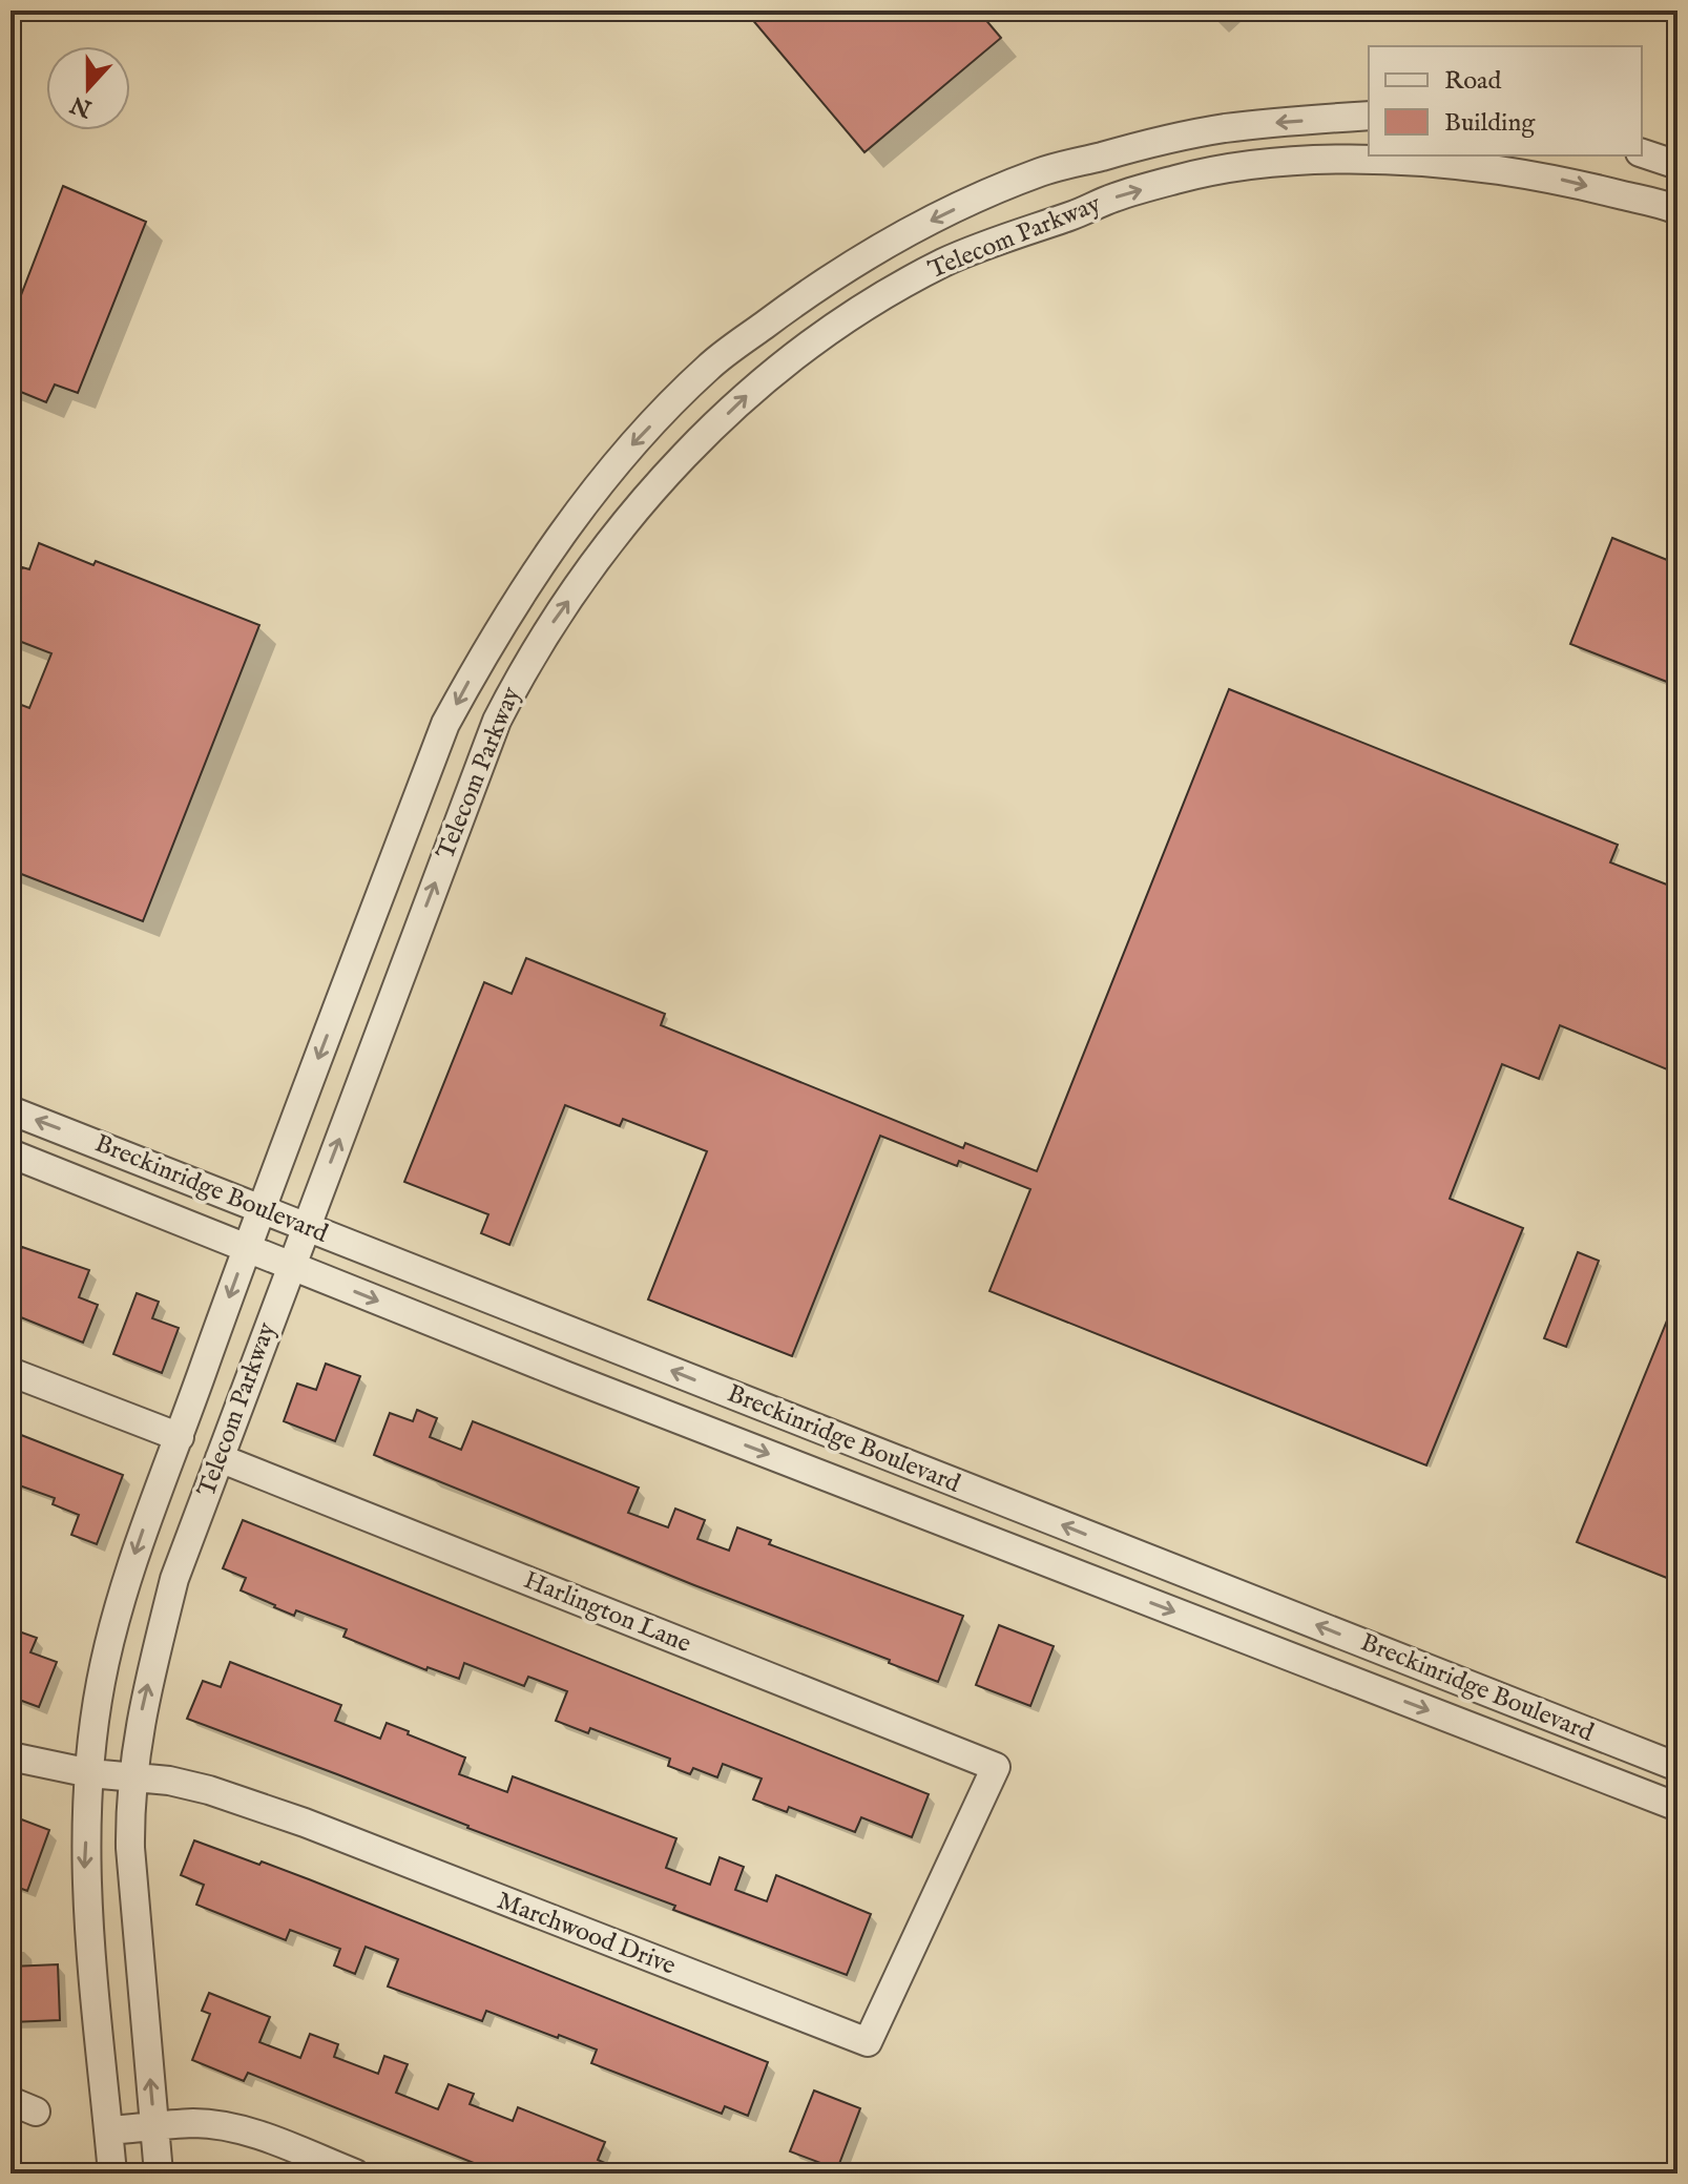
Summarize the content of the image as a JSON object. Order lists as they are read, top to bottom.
{
  "streets": {
    "street": [
      "Telecom Parkway",
      "Breckinridge Boulevard",
      "Harlington Lane",
      "Marchwood Drive"
    ]
  },
  "crossings": [
    ["Telecom Parkway", "Breckinridge Boulevard"],
    ["Telecom Parkway", "Harlington Lane"],
    ["Telecom Parkway", "Marchwood Drive"],
    ["Harlington Lane", "Marchwood Drive"]
  ],
  "legend": ["Road", "Building"],
  "north": "bottom"
}
